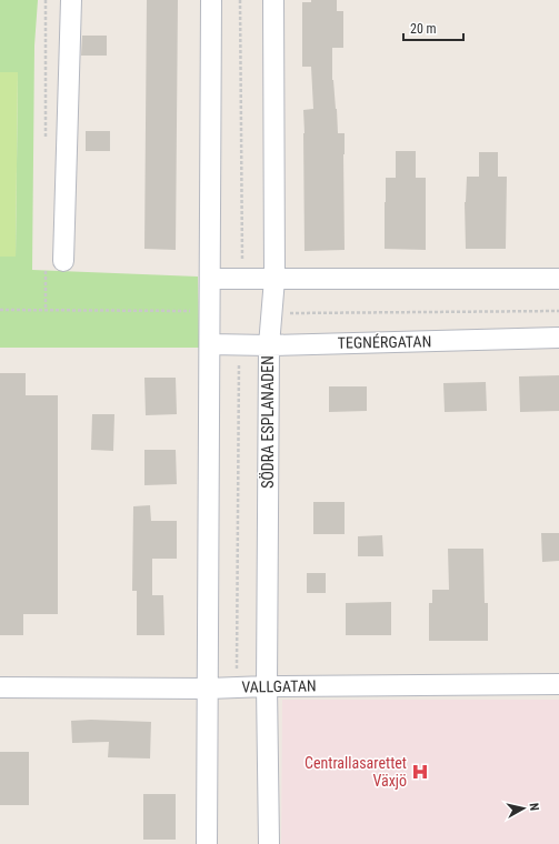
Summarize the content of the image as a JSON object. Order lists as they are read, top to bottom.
{
  "streets": {
    "street": ["TEGNÉRGATAN", "SÖDRA ESPLANADEN", "VALLGATAN"]
  },
  "crossings": [
    ["TEGNÉRGATAN", "SÖDRA ESPLANADEN"],
    ["SÖDRA ESPLANADEN", "VALLGATAN"]
  ],
  "places": {
    "hospital": ["Centrallasarettet Växjö"]
  },
  "scale_bar": "20 m",
  "north": "right"
}
